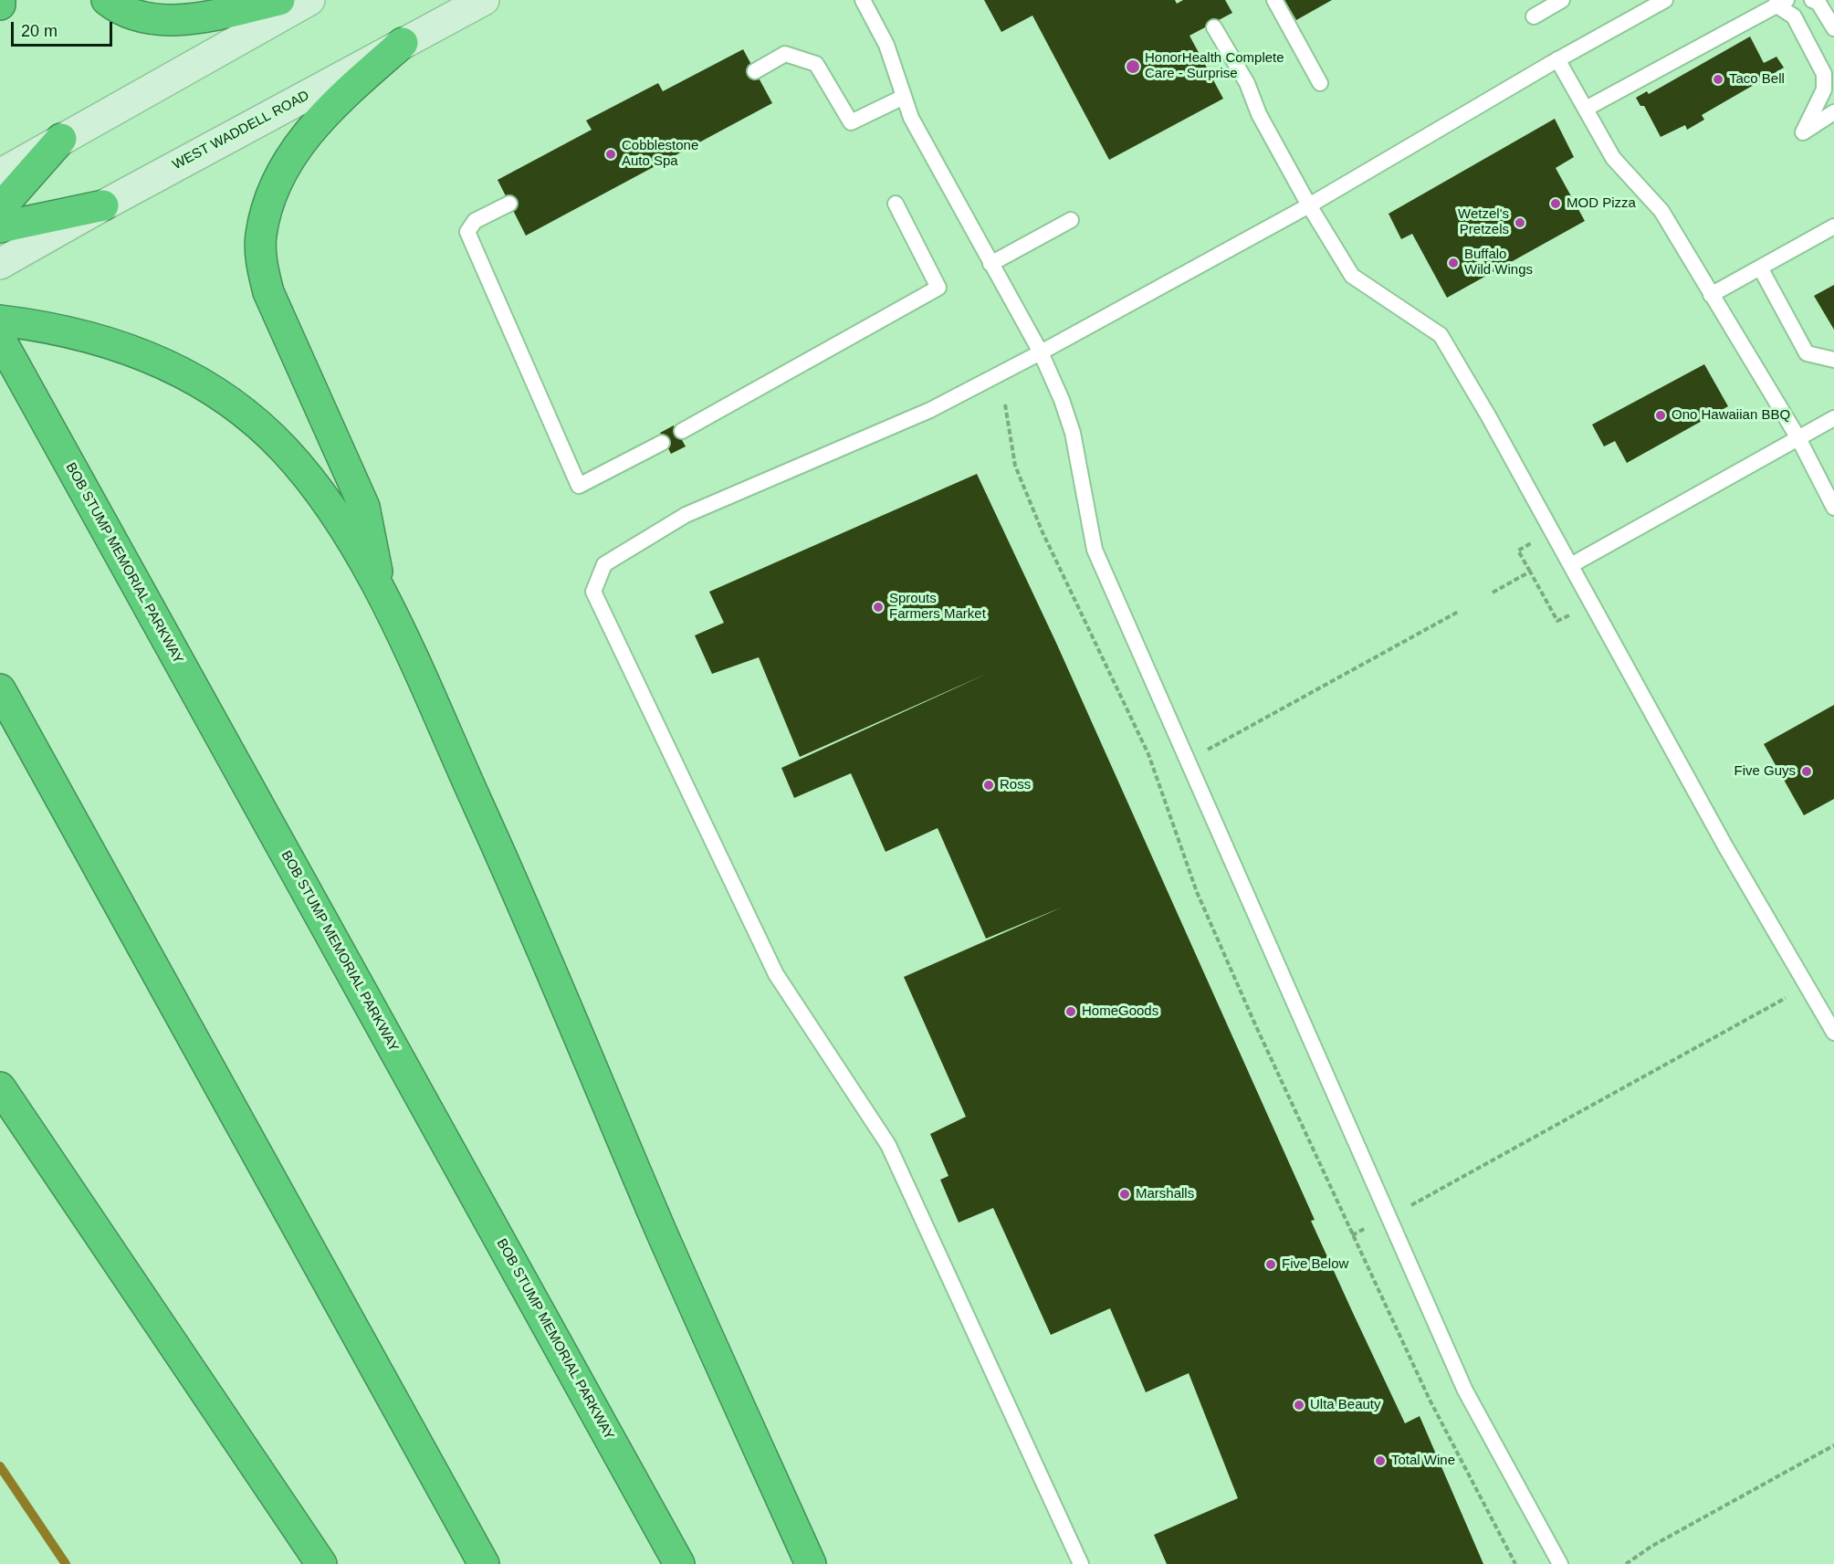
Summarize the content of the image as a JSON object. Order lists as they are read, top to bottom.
{
  "streets": {
    "highway": ["BOB STUMP MEMORIAL PARKWAY"],
    "main road": ["WEST WADDELL ROAD"]
  },
  "places": [
    "HonorHealth Complete Care - Surprise",
    "Taco Bell",
    "Cobblestone Auto Spa",
    "MOD Pizza",
    "Wetzel's Pretzels",
    "Buffalo Wild Wings",
    "Ono Hawaiian BBQ",
    "Sprouts Farmers Market",
    "Five Guys",
    "Ross",
    "HomeGoods",
    "Marshalls",
    "Five Below",
    "Ulta Beauty",
    "Total Wine"
  ],
  "scale_bar": "20 m"
}
